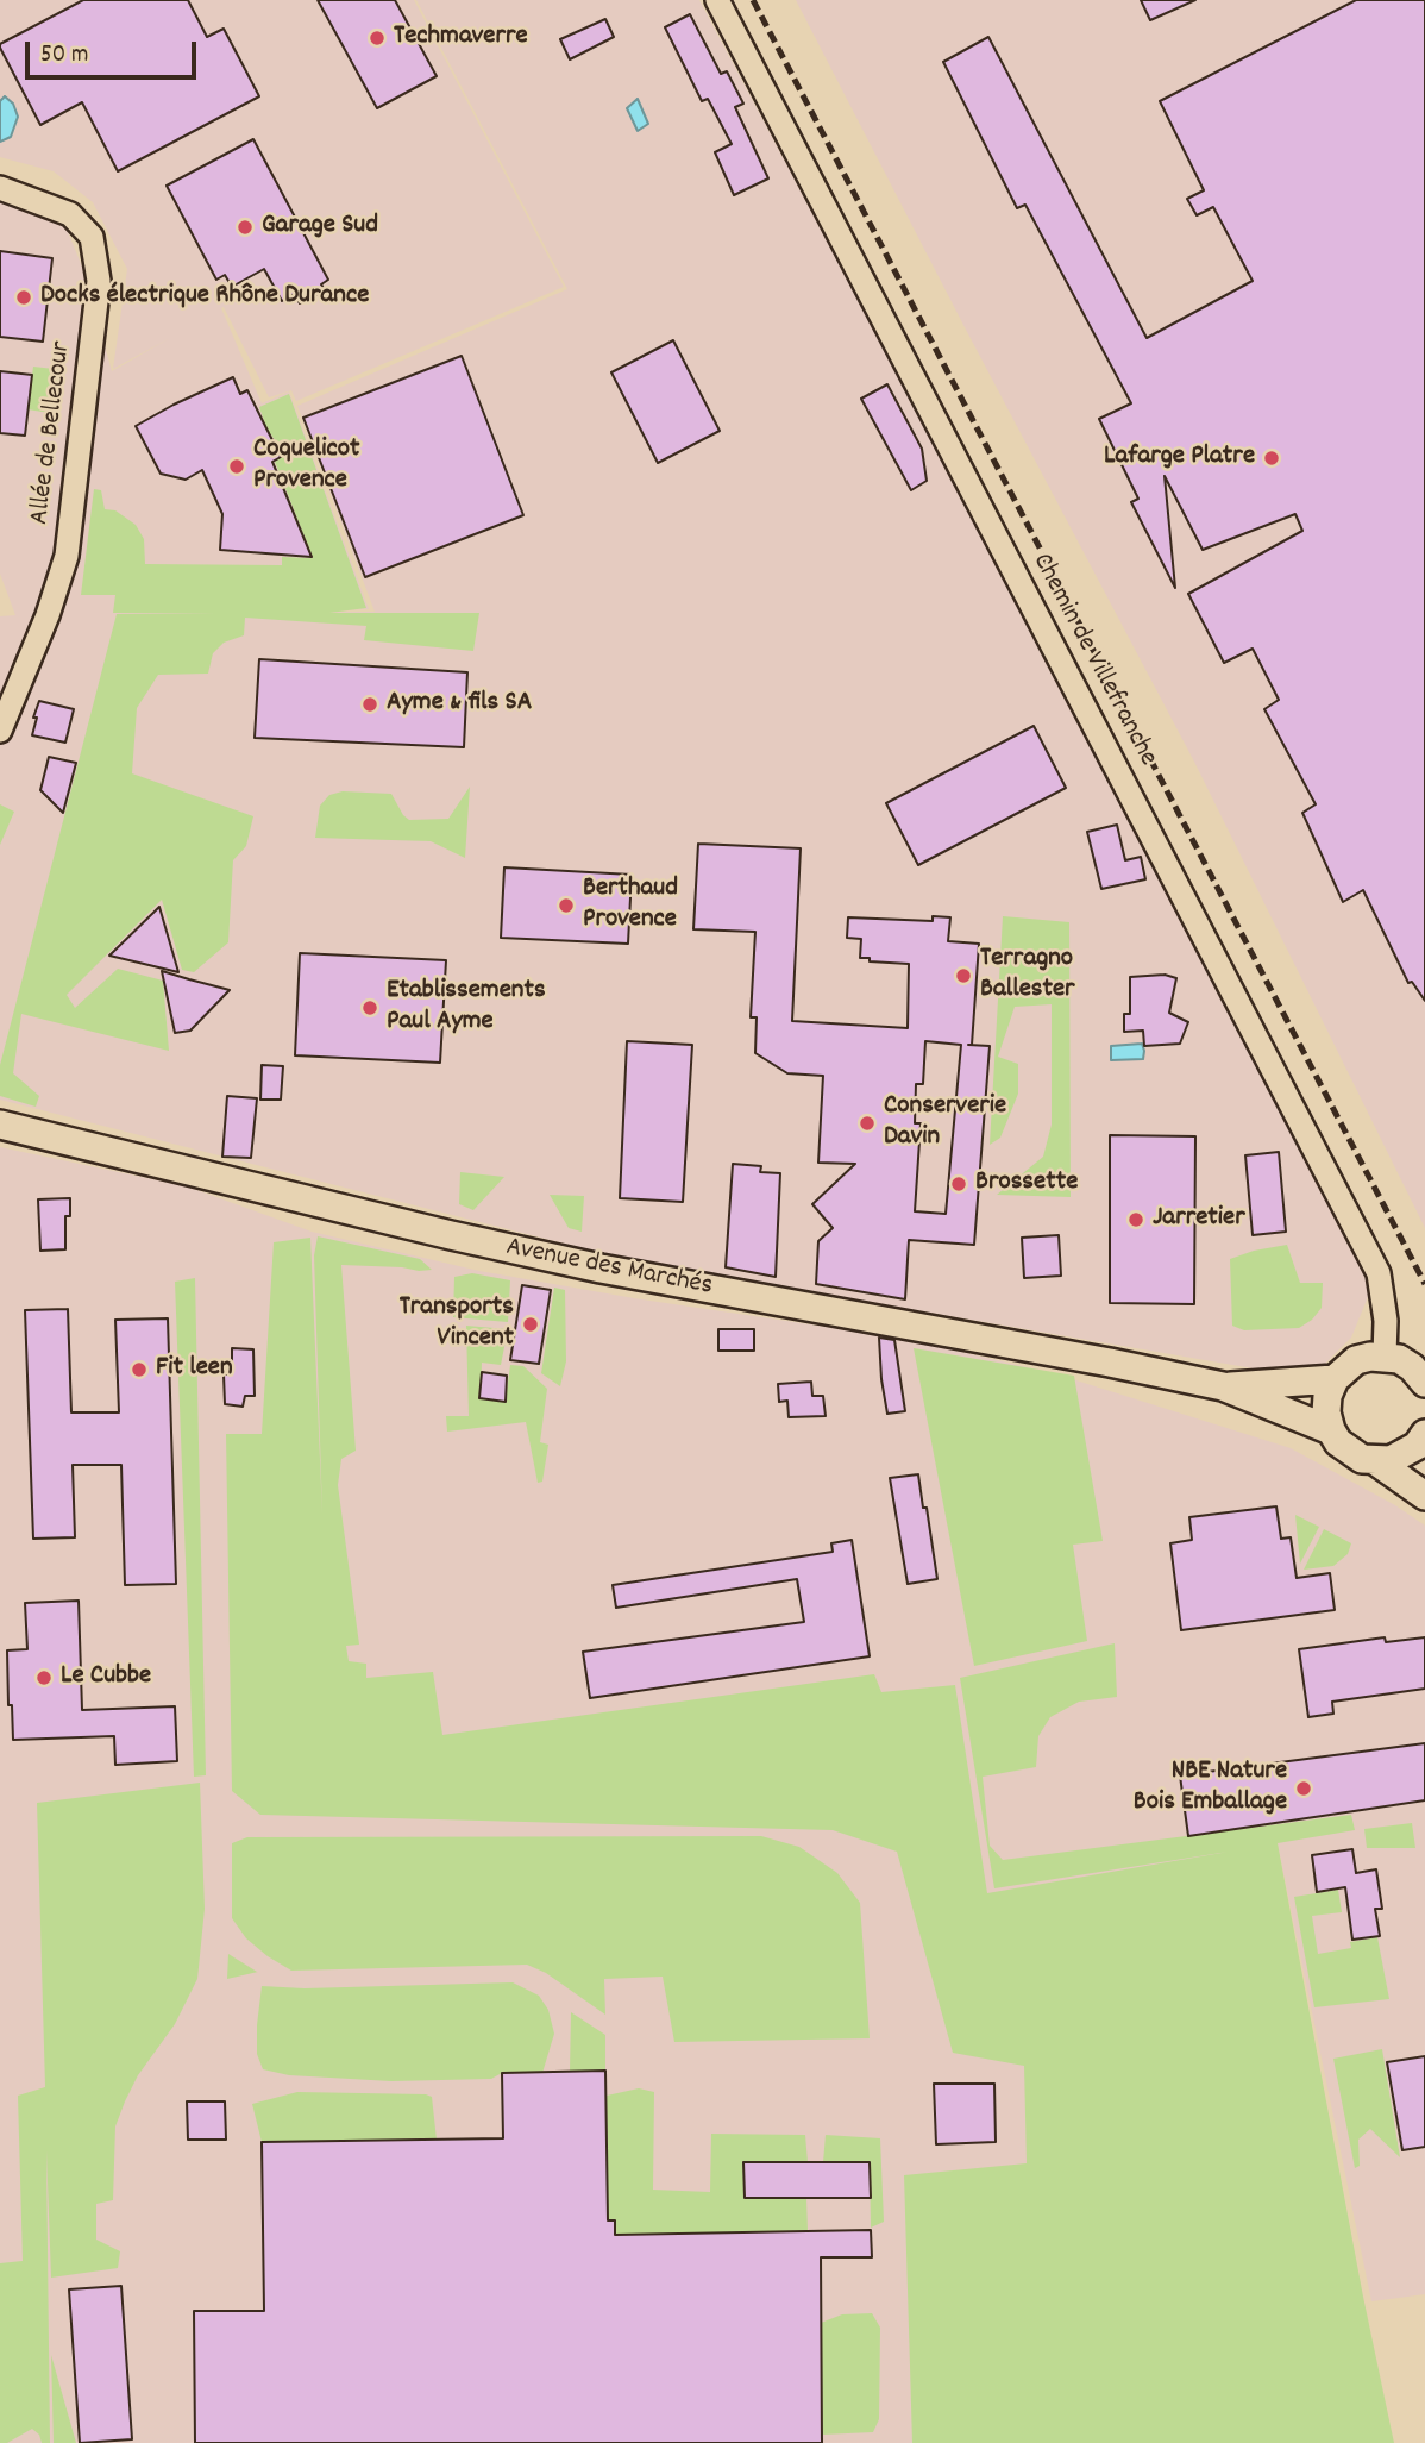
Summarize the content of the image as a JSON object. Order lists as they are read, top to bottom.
{
  "streets": {
    "street": ["Allée de Bellecour", "Chemin de Villefranche", "Avenue des Marchés"]
  },
  "places": [
    "Techmaverre",
    "Garage Sud",
    "Docks électrique Rhône Durance",
    "Lafarge Platre",
    "Coquelicot Provence",
    "Ayme & fils SA",
    "Berthaud Provence",
    "Terragno Ballester",
    "Etablissements Paul Ayme",
    "Conserverie Davin",
    "Brossette",
    "Jarretier",
    "Transports Vincent",
    "Fit leen",
    "Le Cubbe",
    "NBE Nature Bois Emballage"
  ],
  "scale_bar": "50 m"
}
